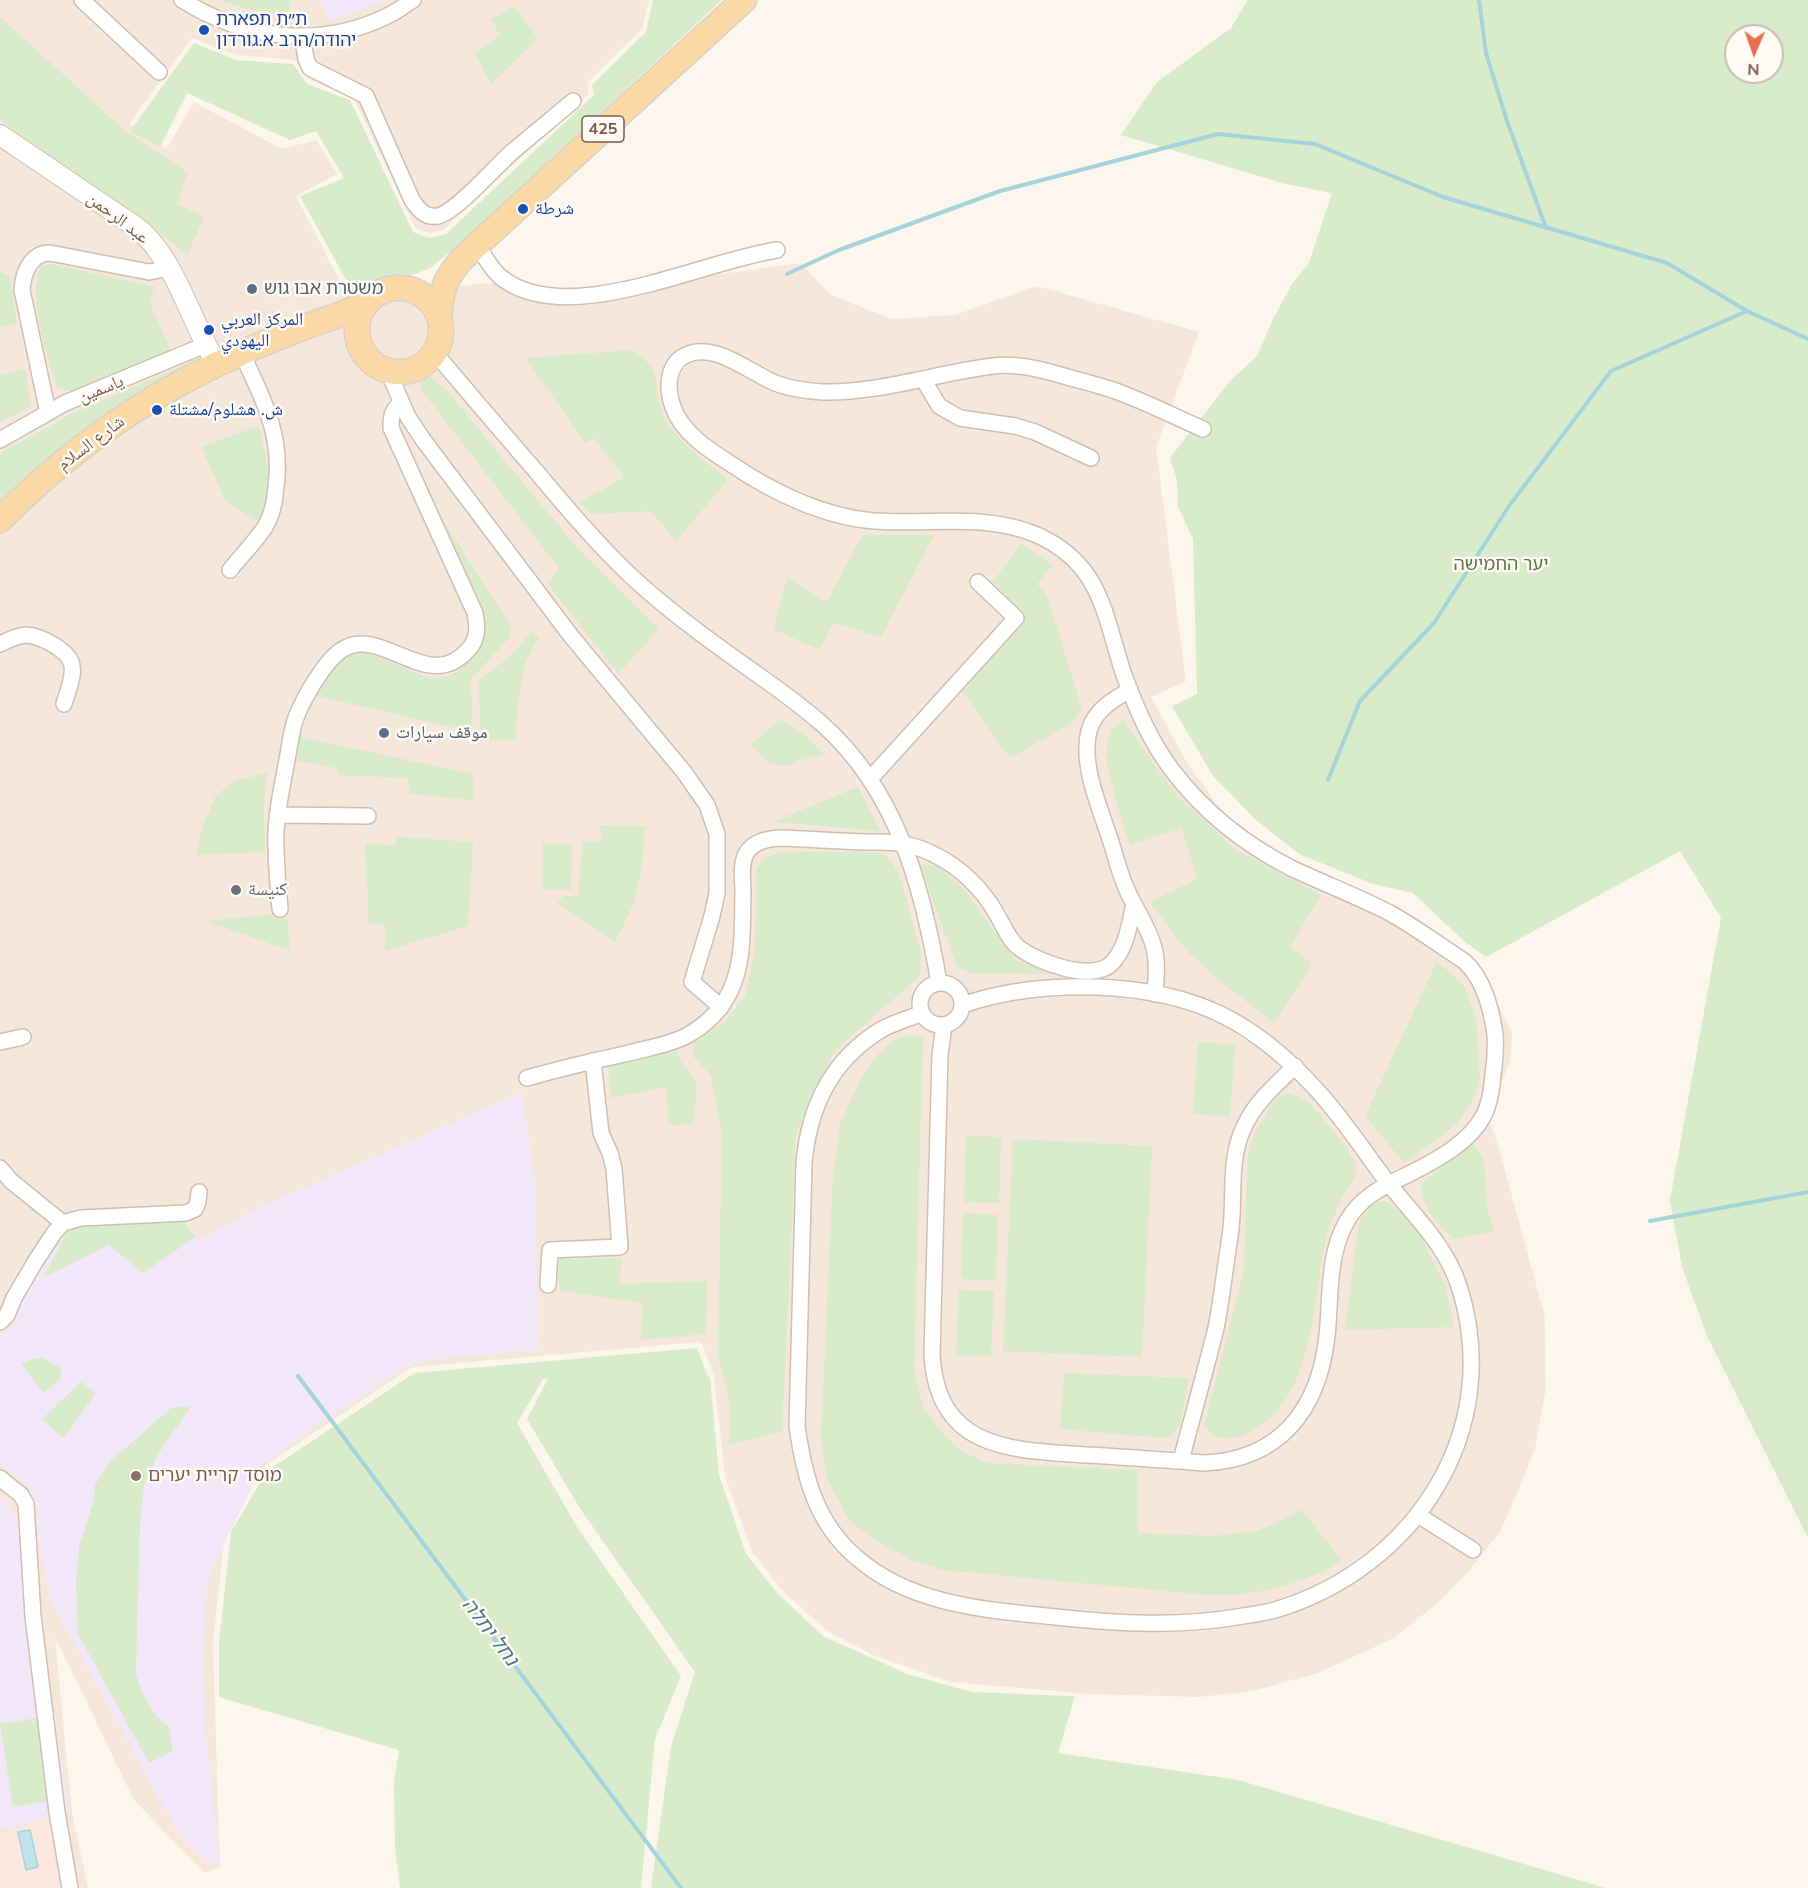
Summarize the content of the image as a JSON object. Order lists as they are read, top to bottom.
{
  "streets": {
    "main road": ["425", "شارع السلام"],
    "street": ["عبد الرحمن", "ياسمين"]
  },
  "crossings": [
    ["425", "شارع السلام"],
    ["عبد الرحمن", "ياسمين"],
    ["عبد الرحمن", "شارع السلام"],
    ["ياسمين", "شارع السلام"]
  ],
  "water": ["נחל יתלה"],
  "parks": ["יער החמישה"],
  "places": [
    "ת״ת תפארת יהודה/הרב א.גורדון",
    "شرطة",
    "משטרת אבו גוש",
    "المركز العربي اليهودي",
    "ش. هشلوم/مشتلة",
    "موقف سيارات",
    "كنيسة",
    "מוסד קריית יערים"
  ],
  "north": "bottom"
}
